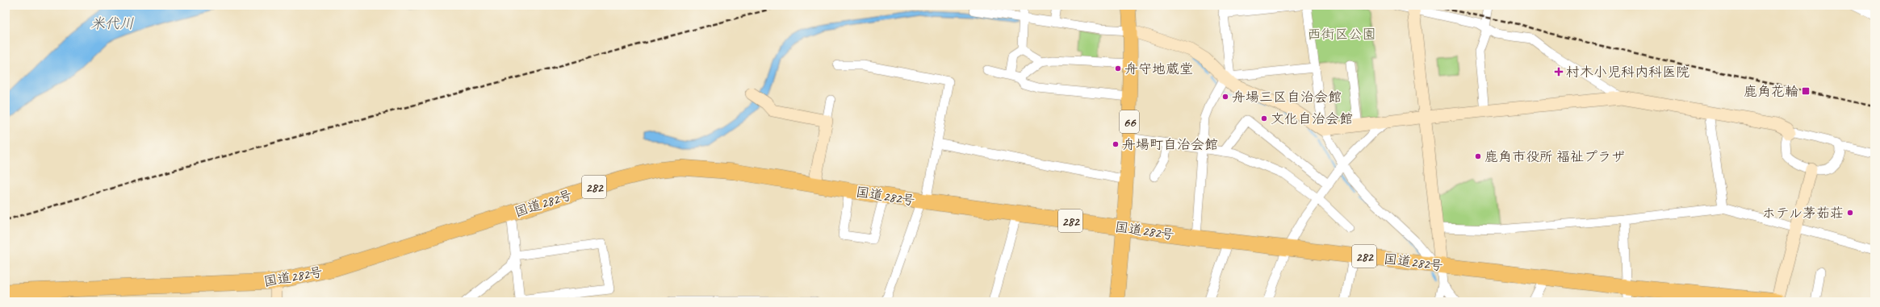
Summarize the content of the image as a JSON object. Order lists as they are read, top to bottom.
{
  "streets": {
    "highway": ["282", "国道282号"],
    "main road": ["66"]
  },
  "crossings": [
    ["66", "国道282号"]
  ],
  "water": ["米代川"],
  "parks": ["西街区公園"],
  "places": {
    "other": [
      "舟守地蔵堂",
      "舟場三区自治会館",
      "文化自治会館",
      "舟場町自治会館",
      "鹿角市役所 福祉プラザ",
      "ホテル茅茹荘"
    ],
    "health": ["村木小児科内科医院"],
    "transit": ["鹿角花輪"]
  }
}
